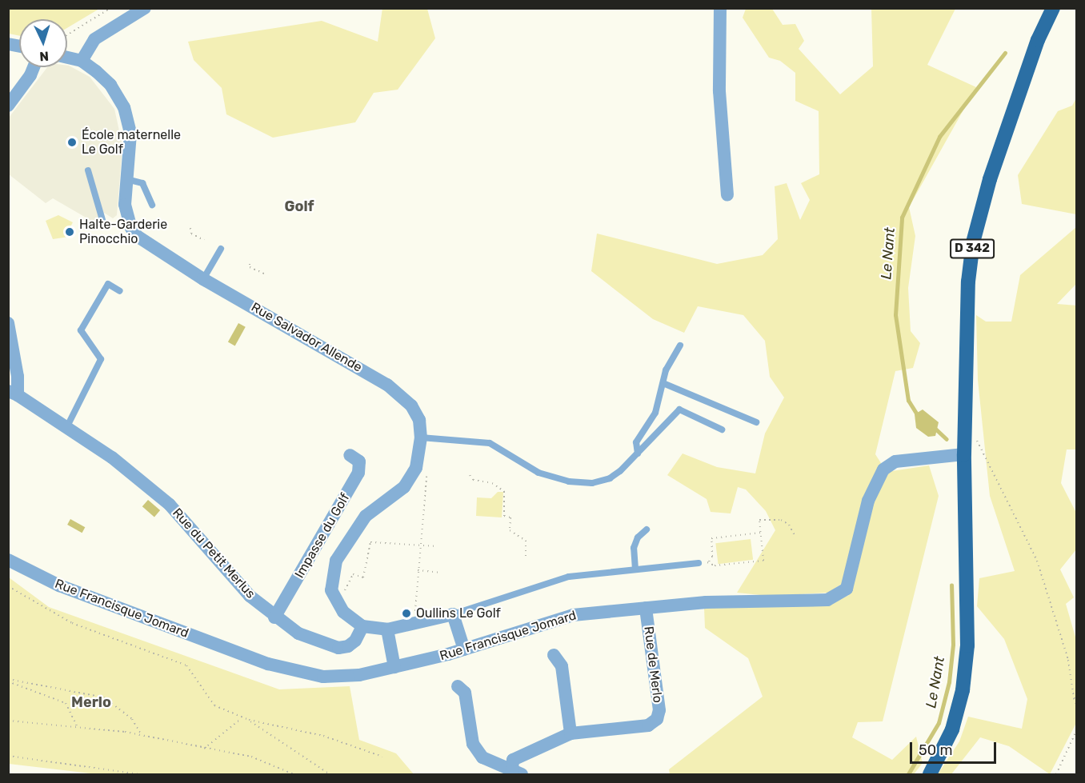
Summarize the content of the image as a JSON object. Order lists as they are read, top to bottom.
{
  "streets": {
    "main road": ["D 342"],
    "street": [
      "Rue Salvador Allende",
      "Impasse du Golf",
      "Rue du Petit Merlus",
      "Rue Francisque Jomard",
      "Rue de Merlo"
    ]
  },
  "crossings": [
    ["D 342", "Rue Francisque Jomard"],
    ["Rue Salvador Allende", "Rue du Petit Merlus"],
    ["Impasse du Golf", "Rue du Petit Merlus"],
    ["Rue Francisque Jomard", "Rue de Merlo"]
  ],
  "districts": ["Golf", "Merlo"],
  "water": ["Le Nant"],
  "places": ["École maternelle Le Golf", "Halte-Garderie Pinocchio", "Oullins Le Golf"],
  "scale_bar": "50 m",
  "north": "bottom"
}
